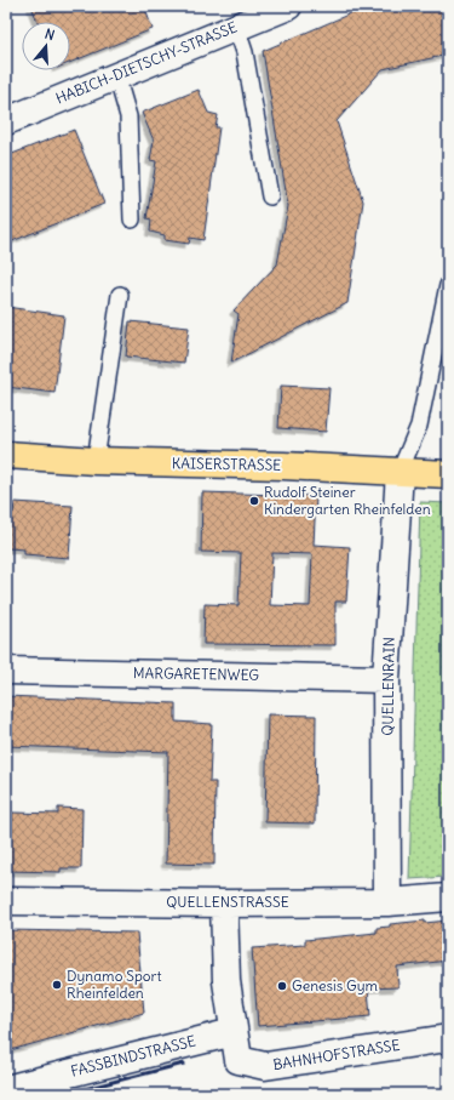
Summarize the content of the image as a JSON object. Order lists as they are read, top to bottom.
{
  "streets": {
    "main road": ["KAISERSTRASSE"],
    "street": [
      "HABICH-DIETSCHY-STRASSE",
      "MARGARETENWEG",
      "QUELLENRAIN",
      "QUELLENSTRASSE",
      "BAHNHOFSTRASSE",
      "FASSBINDSTRASSE"
    ]
  },
  "crossings": [
    ["KAISERSTRASSE", "QUELLENRAIN"],
    ["MARGARETENWEG", "QUELLENRAIN"],
    ["QUELLENRAIN", "QUELLENSTRASSE"],
    ["QUELLENSTRASSE", "BAHNHOFSTRASSE"],
    ["BAHNHOFSTRASSE", "FASSBINDSTRASSE"]
  ],
  "places": ["Rudolf Steiner Kindergarten Rheinfelden", "Dynamo Sport Rheinfelden", "Genesis Gym"],
  "north": "top"
}
